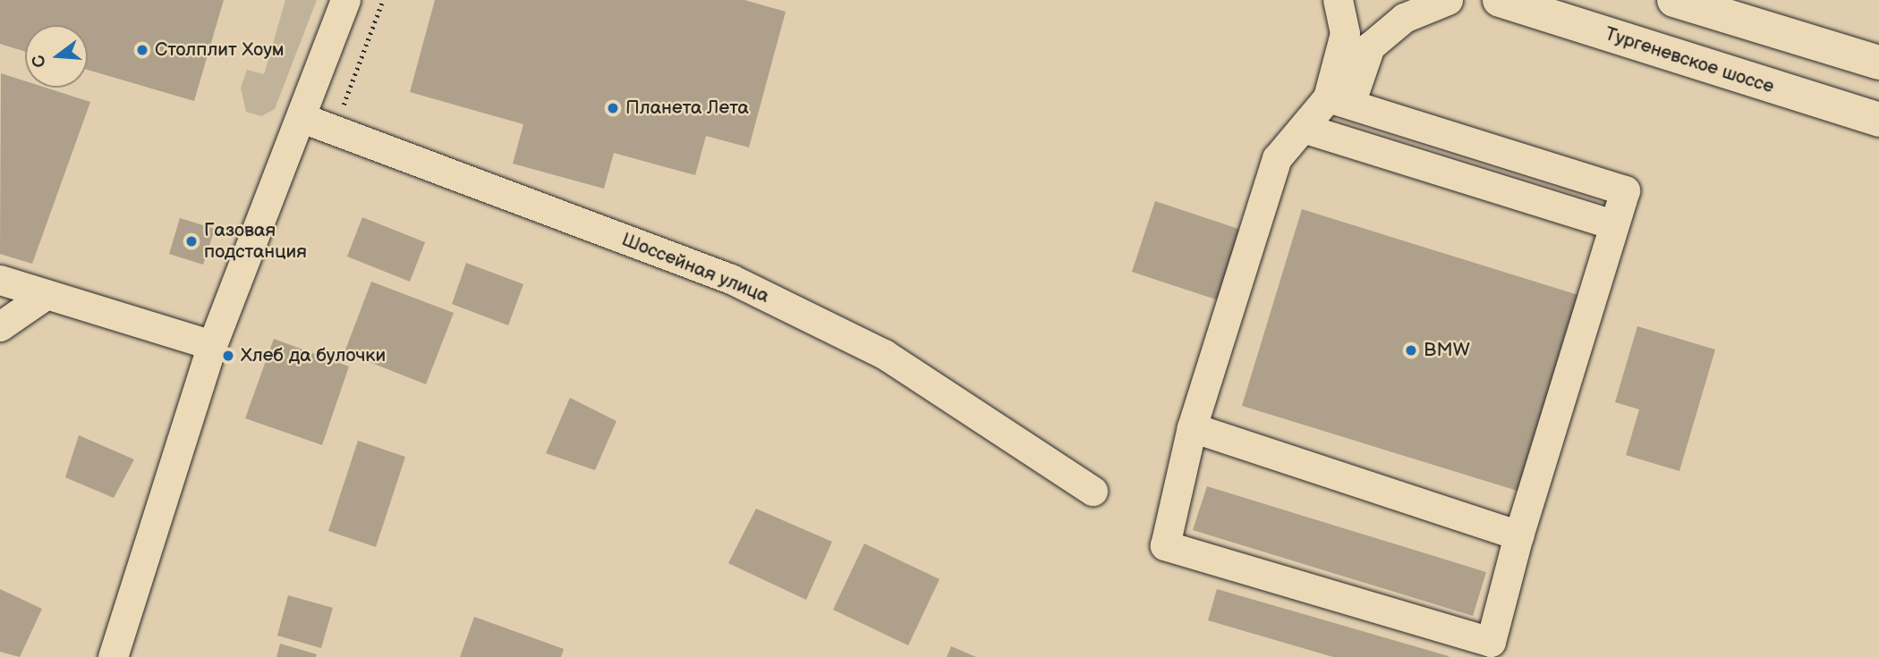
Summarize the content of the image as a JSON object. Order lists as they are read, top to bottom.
{
  "streets": {
    "highway": ["Тургеневское шоссе"],
    "street": ["Шоссейная улица"]
  },
  "places": [
    "Столплит Хоум",
    "Планета Лета",
    "Газовая подстанция",
    "BMW",
    "Хлеб да булочки"
  ],
  "north": "left"
}
